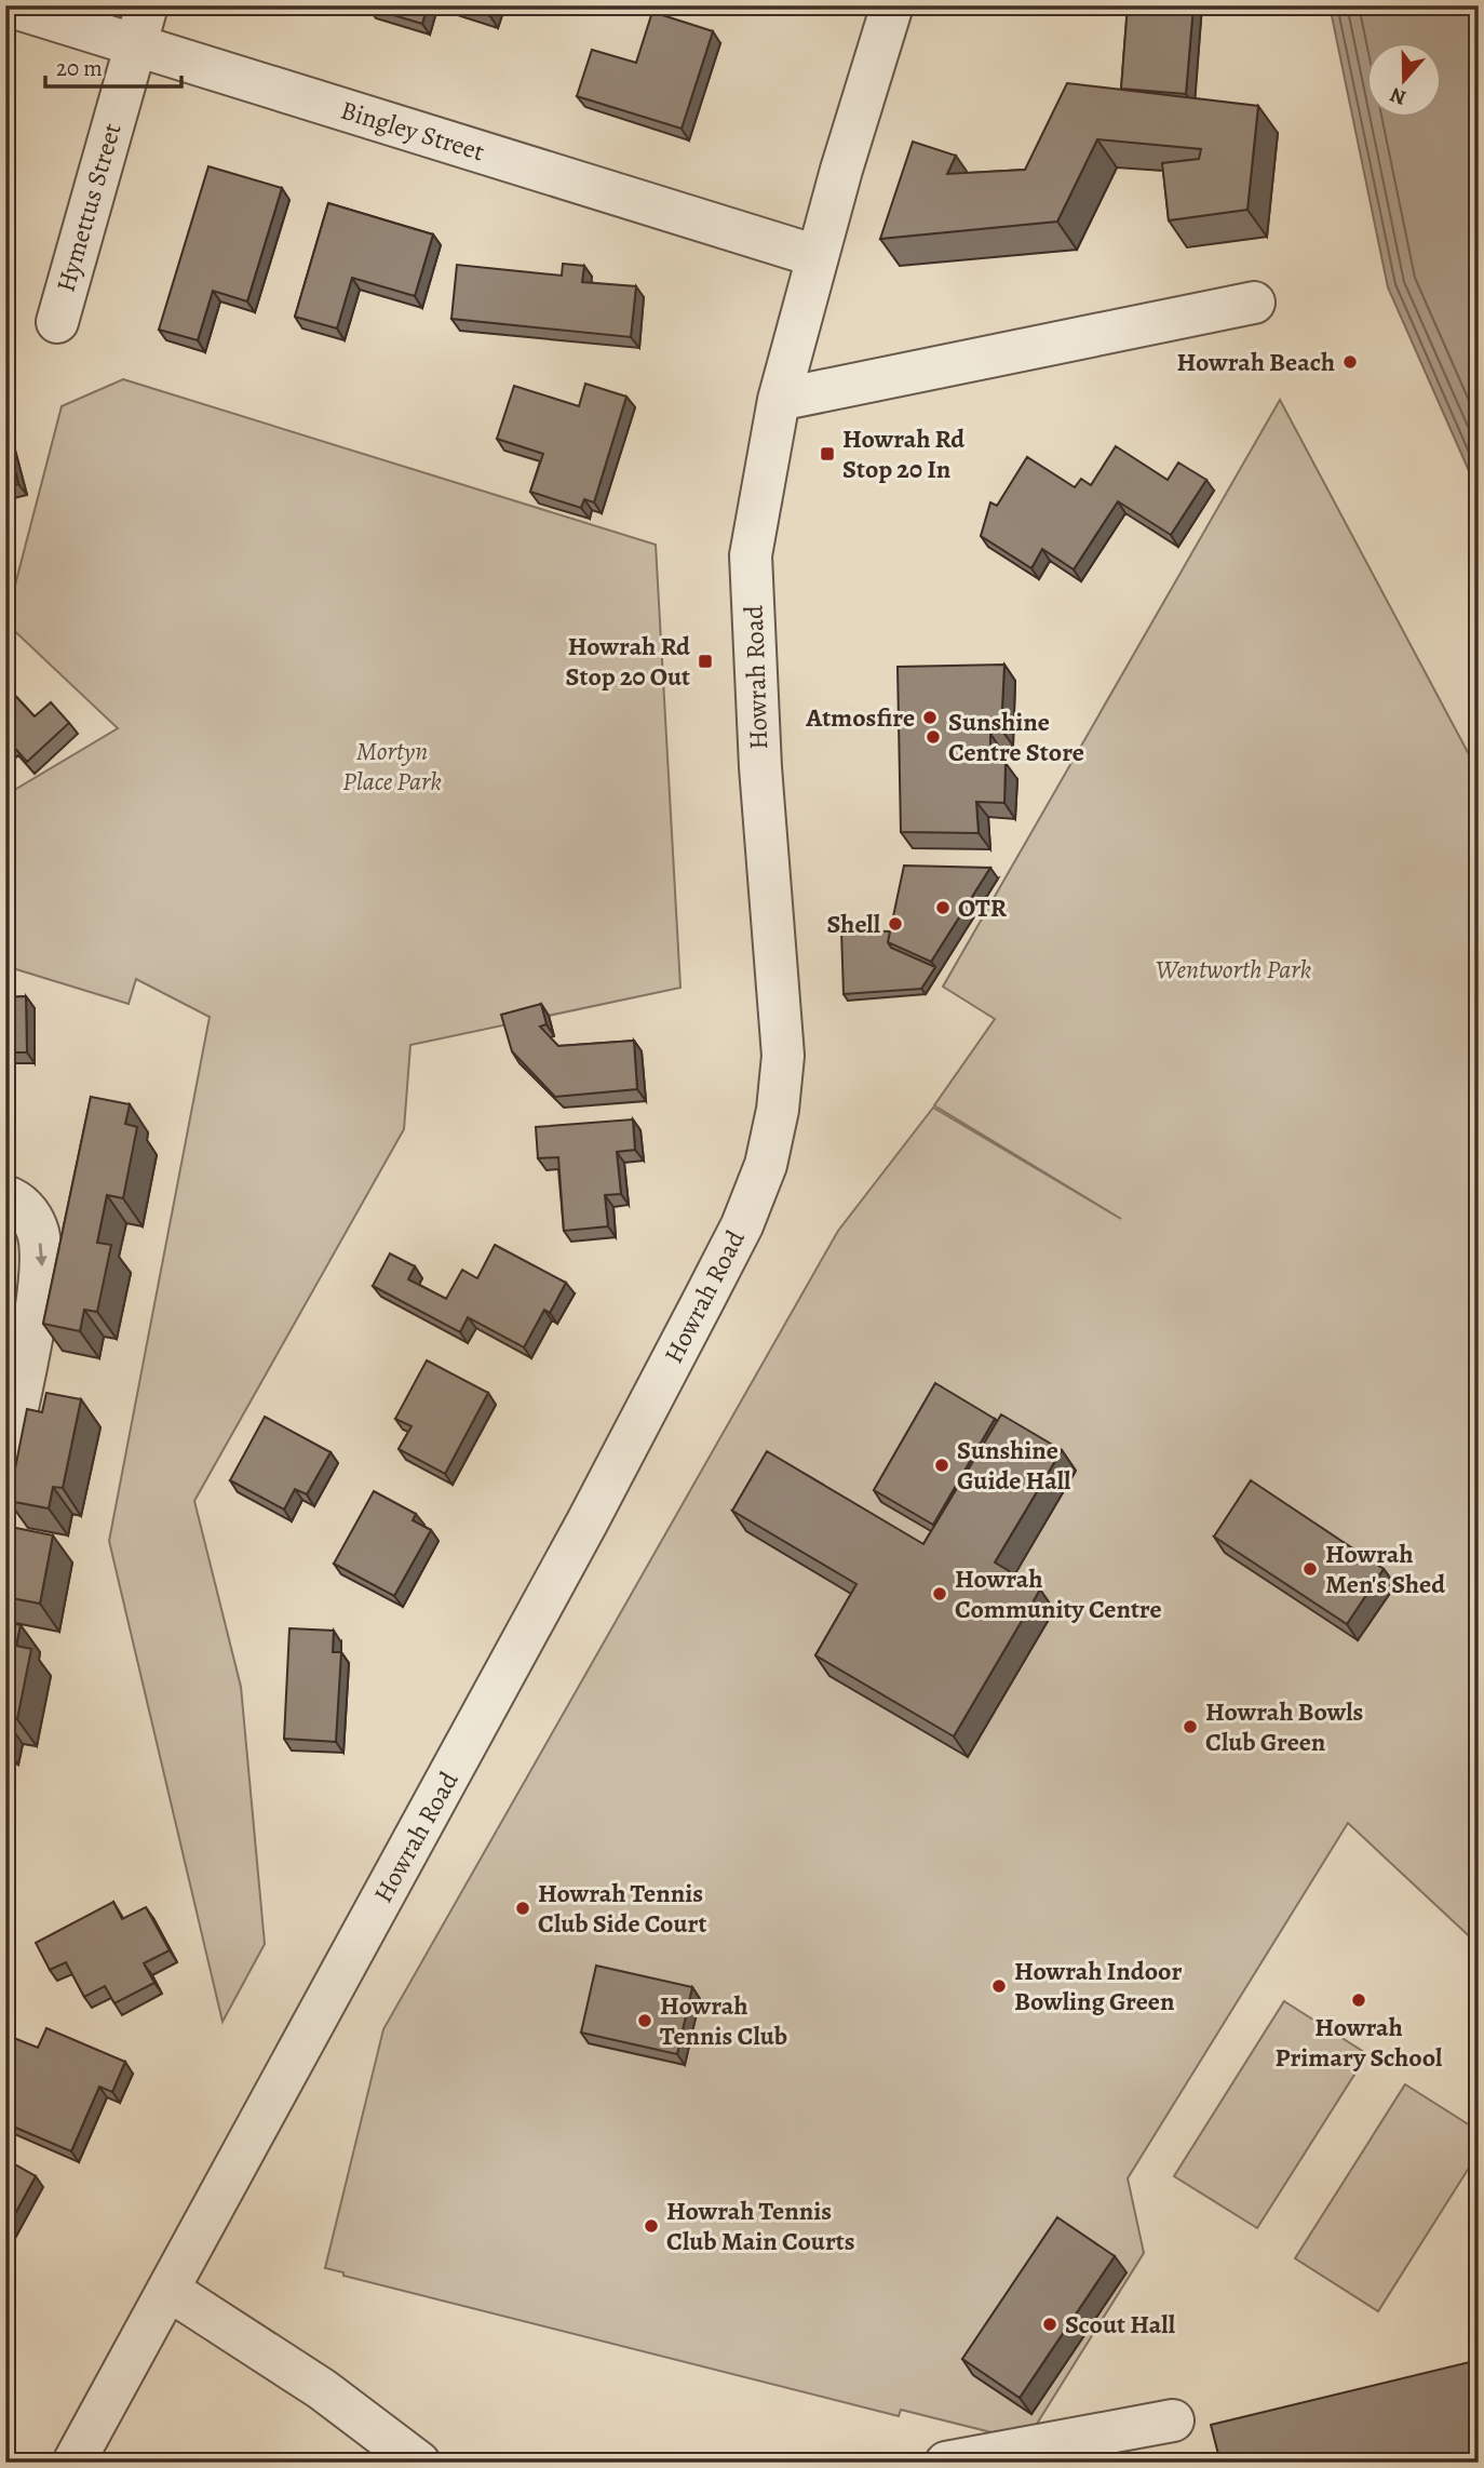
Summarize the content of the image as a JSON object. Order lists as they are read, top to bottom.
{
  "streets": {
    "street": ["Bingley Street", "Hymettus Street", "Howrah Road"]
  },
  "crossings": [
    ["Bingley Street", "Hymettus Street"],
    ["Bingley Street", "Howrah Road"]
  ],
  "parks": ["Mortyn Place Park", "Wentworth Park"],
  "places": {
    "other": [
      "Howrah Beach",
      "Atmosfire",
      "Sunshine Centre Store",
      "OTR",
      "Shell",
      "Sunshine Guide Hall",
      "Howrah Men's Shed",
      "Howrah Community Centre",
      "Howrah Bowls Club Green",
      "Howrah Tennis Club Side Court",
      "Howrah Indoor Bowling Green",
      "Howrah Primary School",
      "Howrah Tennis Club",
      "Howrah Tennis Club Main Courts",
      "Scout Hall"
    ],
    "transit": ["Howrah Rd Stop 20 In", "Howrah Rd Stop 20 Out"]
  },
  "scale_bar": "20 m",
  "north": "bottom"
}
